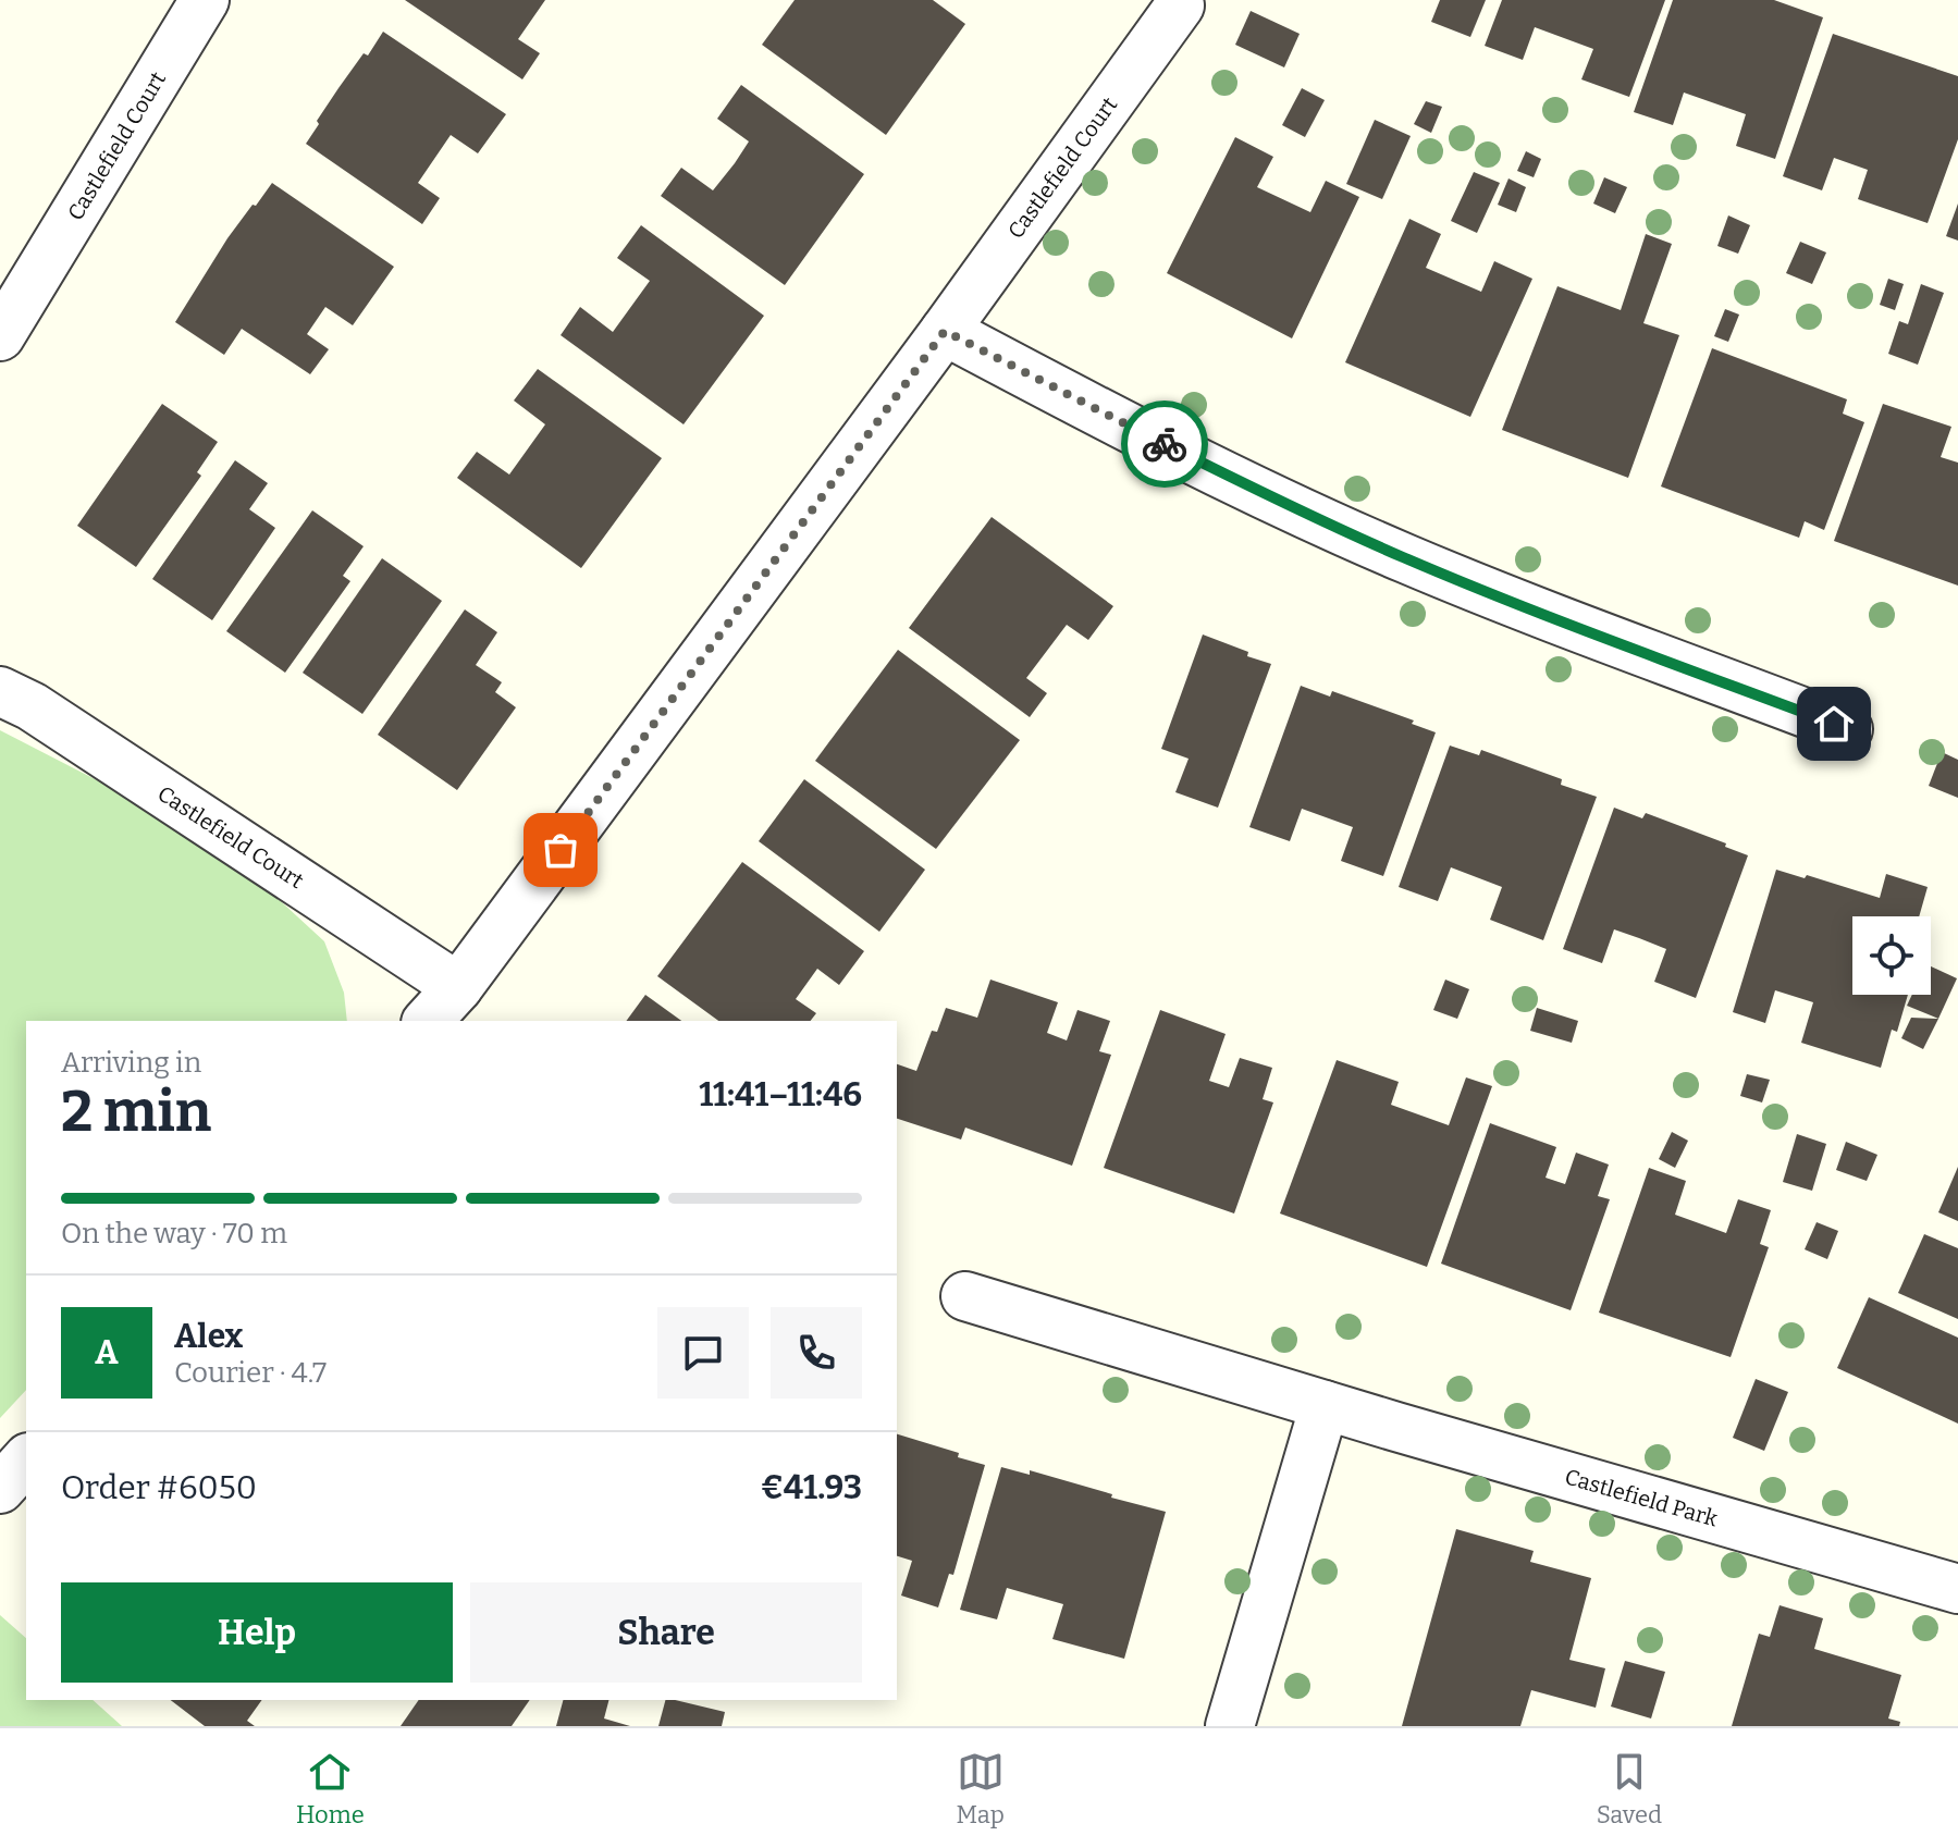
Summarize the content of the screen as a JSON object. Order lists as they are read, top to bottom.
{
  "streets": {
    "street": ["Castlefield Court", "Castlefield Park"]
  },
  "page": {
    "heading": ["2 min", "Arriving in", "11:41–11:46"],
    "panel": [
      "Alex",
      "Courier · 4.7",
      "Order #6050",
      "€41.93"
    ],
    "bar": "On the way · 70 m",
    "round": "A",
    "buttons": ["Help", "Share"],
    "tabs": ["Home", "Map", "Saved"]
  }
}
